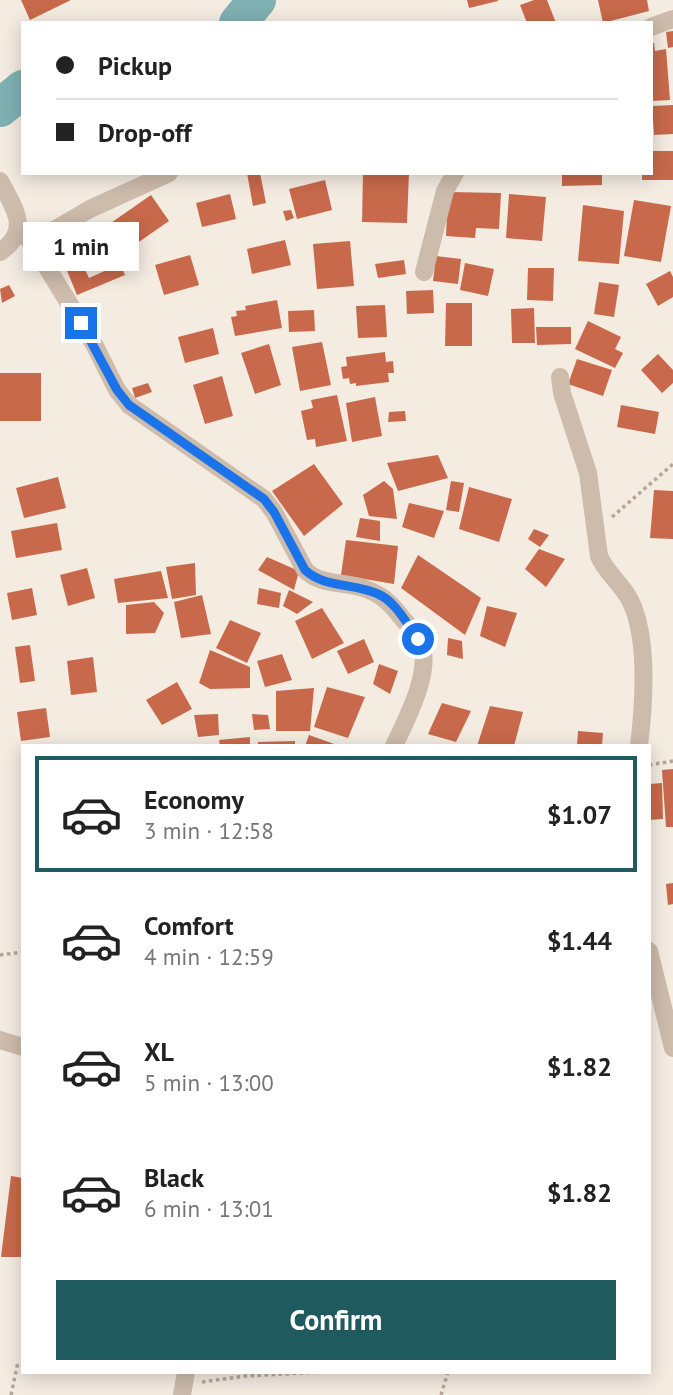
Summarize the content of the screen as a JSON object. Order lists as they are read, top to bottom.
{
  "page": {
    "banner": ["Pickup", "Drop-off"],
    "bubble": "1 min",
    "list": [
      {
        "name": "Economy",
        "note": "3 min · 12:58",
        "value": "$1.07"
      },
      {
        "name": "Comfort",
        "note": "4 min · 12:59",
        "value": "$1.44"
      },
      {
        "name": "XL",
        "note": "5 min · 13:00",
        "value": "$1.82"
      },
      {
        "name": "Black",
        "note": "6 min · 13:01",
        "value": "$1.82"
      }
    ],
    "buttons": "Confirm"
  }
}
